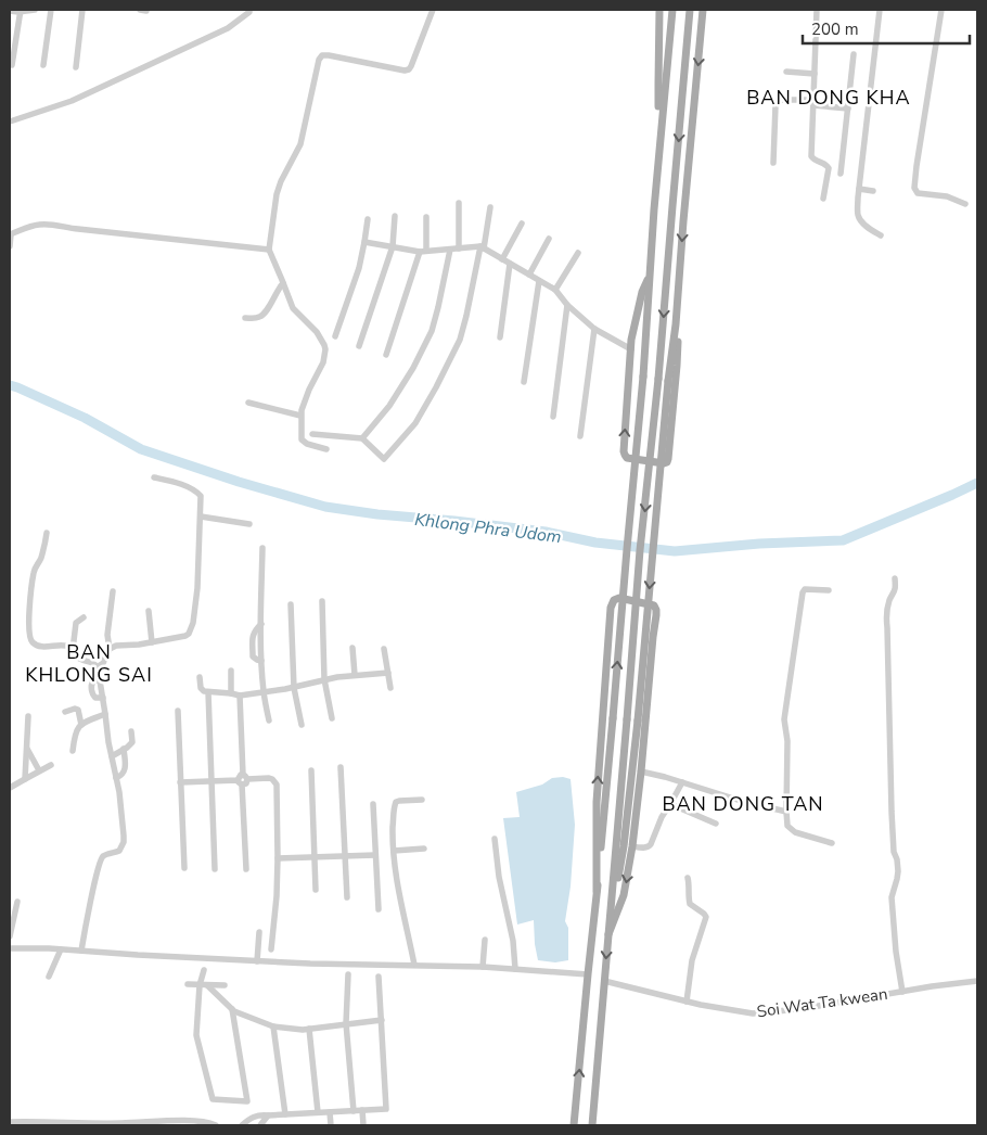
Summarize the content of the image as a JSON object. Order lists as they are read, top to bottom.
{
  "streets": {
    "street": ["Soi Wat Ta kwean"]
  },
  "districts": ["BAN DONG KHA", "BAN KHLONG SAI", "BAN DONG TAN"],
  "water": ["Khlong Phra Udom"],
  "scale_bar": "200 m"
}
